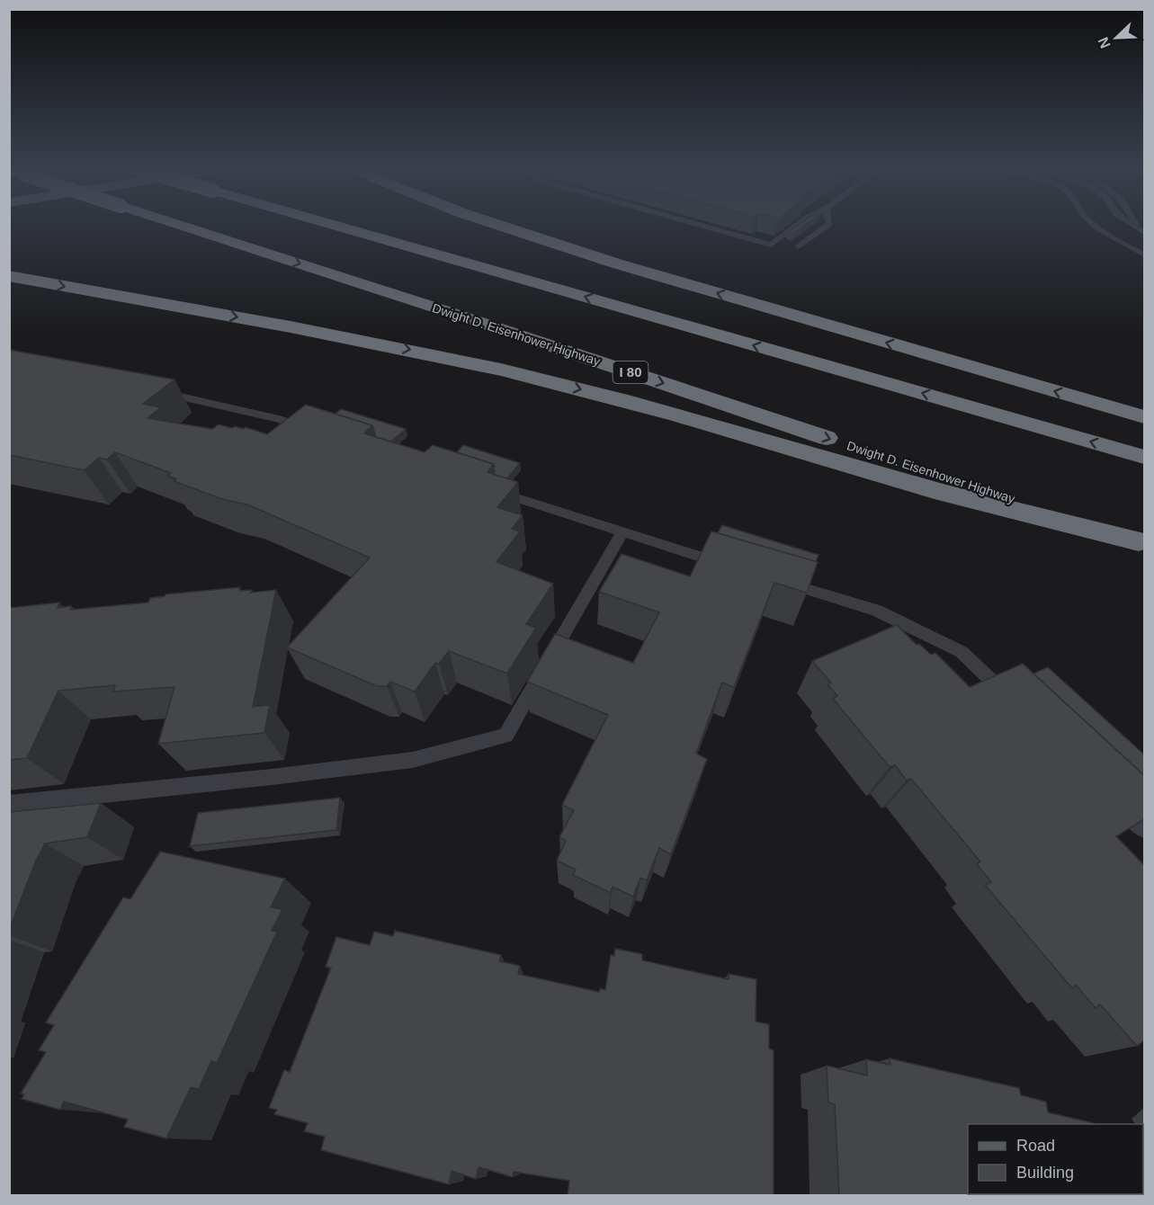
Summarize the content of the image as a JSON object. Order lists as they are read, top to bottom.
{
  "streets": {
    "highway": ["Dwight D. Eisenhower Highway", "I 80"]
  },
  "legend": ["Road", "Building"],
  "north": "bottom left"
}
